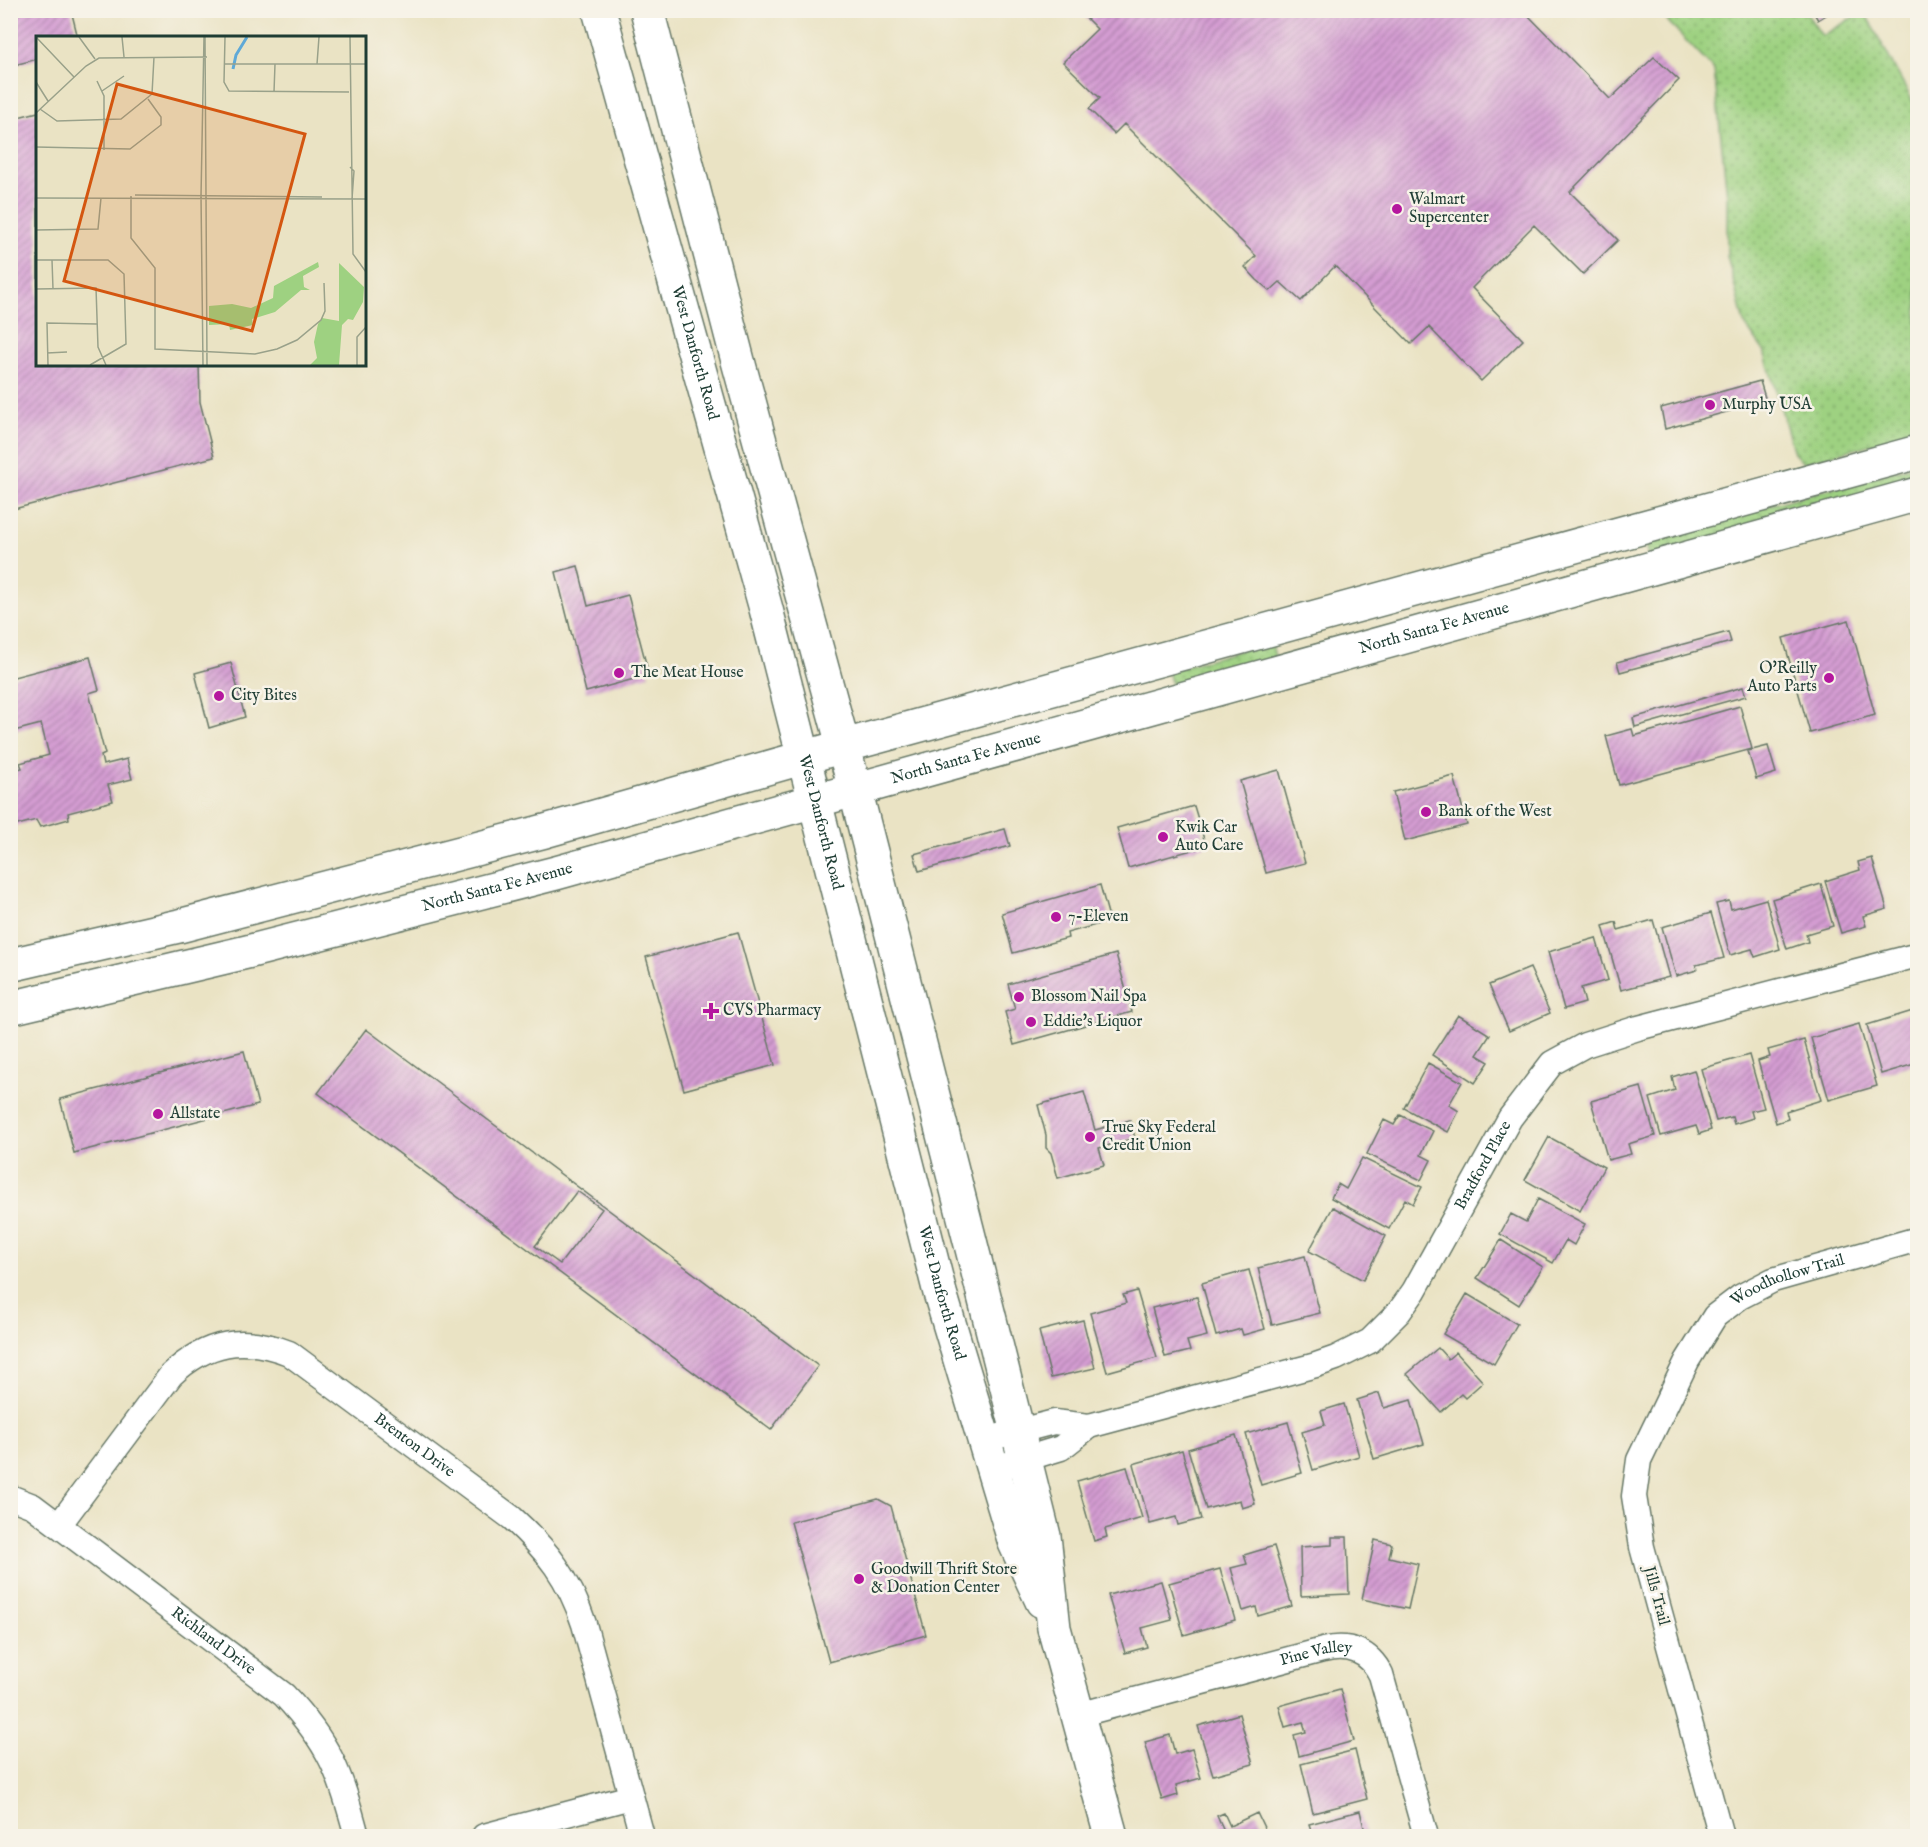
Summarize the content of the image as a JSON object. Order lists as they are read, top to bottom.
{
  "streets": {
    "main road": ["West Danforth Road", "North Santa Fe Avenue"],
    "street": [
      "Bradford Place",
      "Woodhollow Trail",
      "Brenton Drive",
      "Jills Trail",
      "Richland Drive",
      "Pine Valley"
    ]
  },
  "crossings": [
    ["West Danforth Road", "North Santa Fe Avenue"],
    ["West Danforth Road", "Bradford Place"],
    ["West Danforth Road", "Pine Valley"],
    ["Woodhollow Trail", "Jills Trail"],
    ["Brenton Drive", "Richland Drive"]
  ],
  "places": {
    "other": [
      "Walmart Supercenter",
      "Murphy USA",
      "The Meat House",
      "O'Reilly Auto Parts",
      "City Bites",
      "Bank of the West",
      "Kwik Car Auto Care",
      "7-Eleven",
      "Blossom Nail Spa",
      "Eddie's Liquor",
      "Allstate",
      "True Sky Federal Credit Union",
      "Goodwill Thrift Store & Donation Center"
    ],
    "health": ["CVS Pharmacy"]
  }
}
